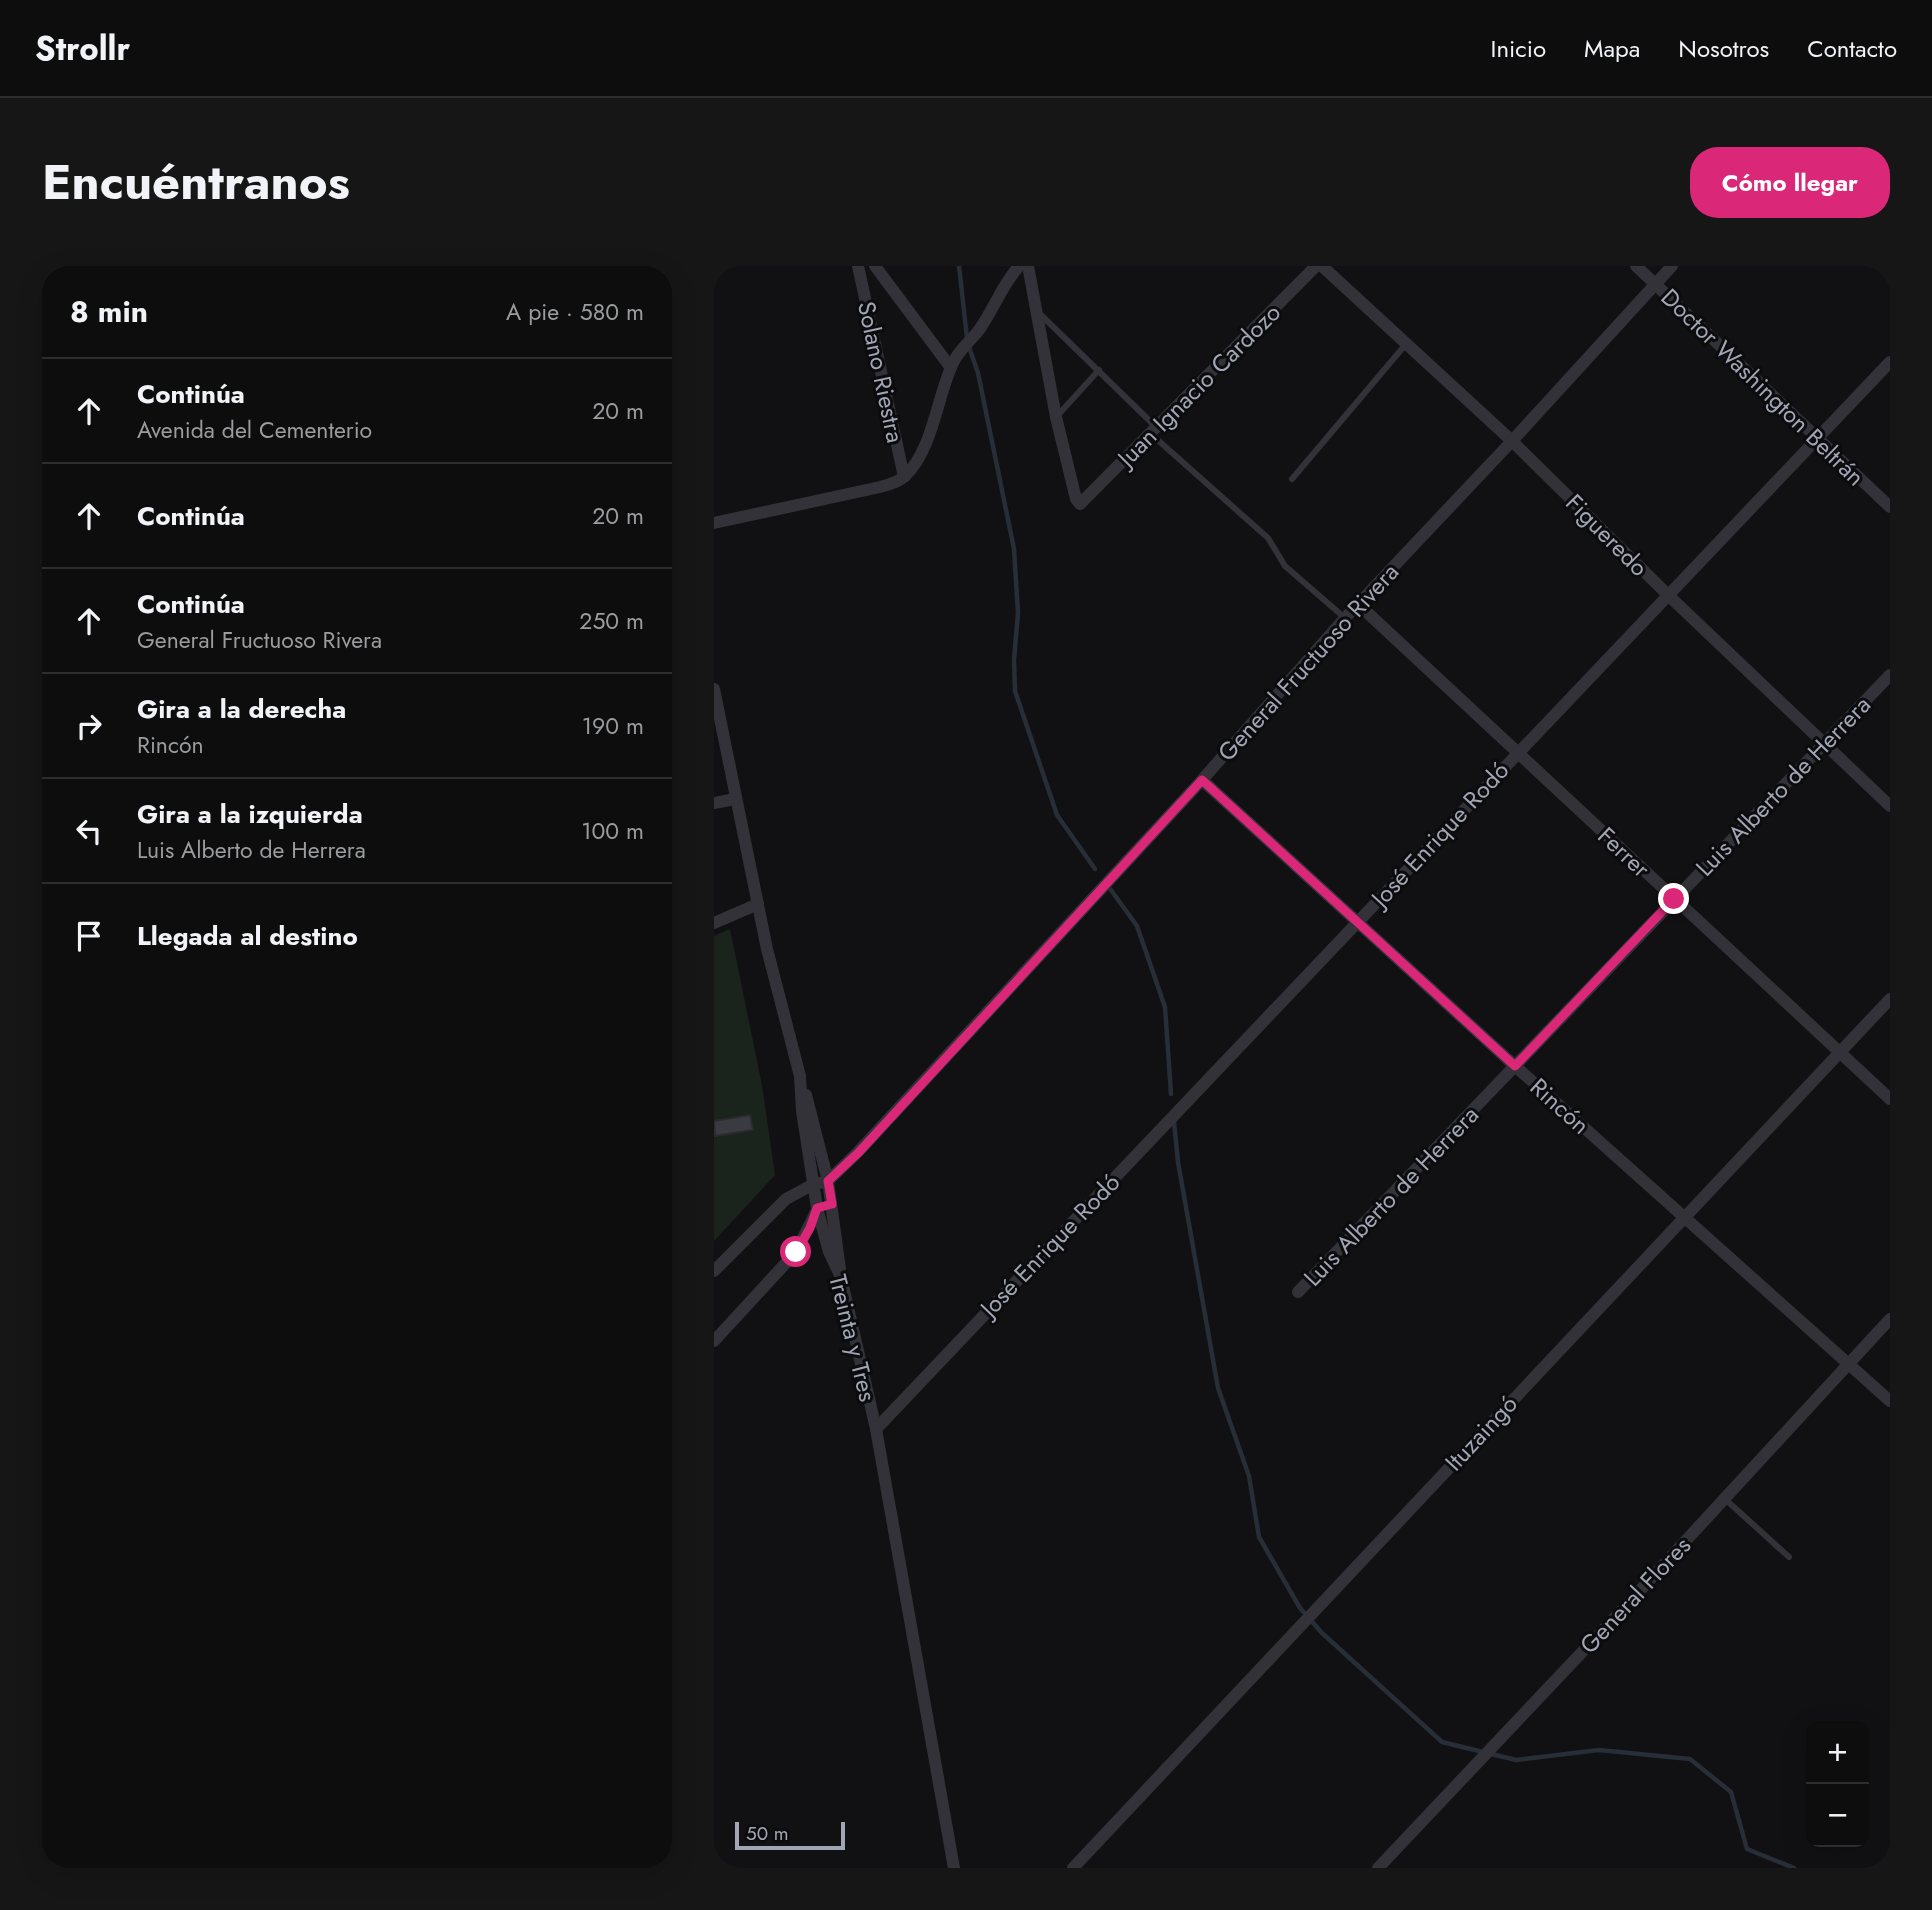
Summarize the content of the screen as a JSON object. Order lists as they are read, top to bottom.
{
  "streets": {
    "street": [
      "Solano Riestra",
      "Juan Ignacio Cardozo",
      "Doctor Washington Beltrán",
      "Figueredo",
      "General Fructuoso Rivera",
      "Luis Alberto de Herrera",
      "José Enrique Rodó",
      "Ferrer",
      "Rincón",
      "Treinta y Tres",
      "Ituzaingó",
      "General Flores"
    ]
  },
  "crossings": [
    ["Doctor Washington Beltrán", "General Fructuoso Rivera"],
    ["Doctor Washington Beltrán", "José Enrique Rodó"],
    ["Figueredo", "General Fructuoso Rivera"],
    ["Figueredo", "Luis Alberto de Herrera"],
    ["Figueredo", "José Enrique Rodó"],
    ["General Fructuoso Rivera", "Ferrer"],
    ["General Fructuoso Rivera", "Rincón"],
    ["Luis Alberto de Herrera", "Ferrer"],
    ["Luis Alberto de Herrera", "Rincón"],
    ["José Enrique Rodó", "Ferrer"],
    ["José Enrique Rodó", "Rincón"],
    ["José Enrique Rodó", "Treinta y Tres"],
    ["Ferrer", "Ituzaingó"],
    ["Rincón", "Ituzaingó"],
    ["Rincón", "General Flores"]
  ],
  "scale_bar": "50 m",
  "page": {
    "header": "Strollr",
    "nav": [
      "Inicio",
      "Mapa",
      "Nosotros",
      "Contacto"
    ],
    "title": "Encuéntranos",
    "buttons": "Cómo llegar",
    "heading": ["8 min", "A pie · 580 m"],
    "list": [
      ["Continúa", "Avenida del Cementerio", "20 m"],
      ["Continúa", "20 m"],
      ["Continúa", "General Fructuoso Rivera", "250 m"],
      ["Gira a la derecha", "Rincón", "190 m"],
      ["Gira a la izquierda", "Luis Alberto de Herrera", "100 m"],
      "Llegada al destino"
    ],
    "map_buttons": ["+", "−"],
    "scale": "50 m"
  }
}
